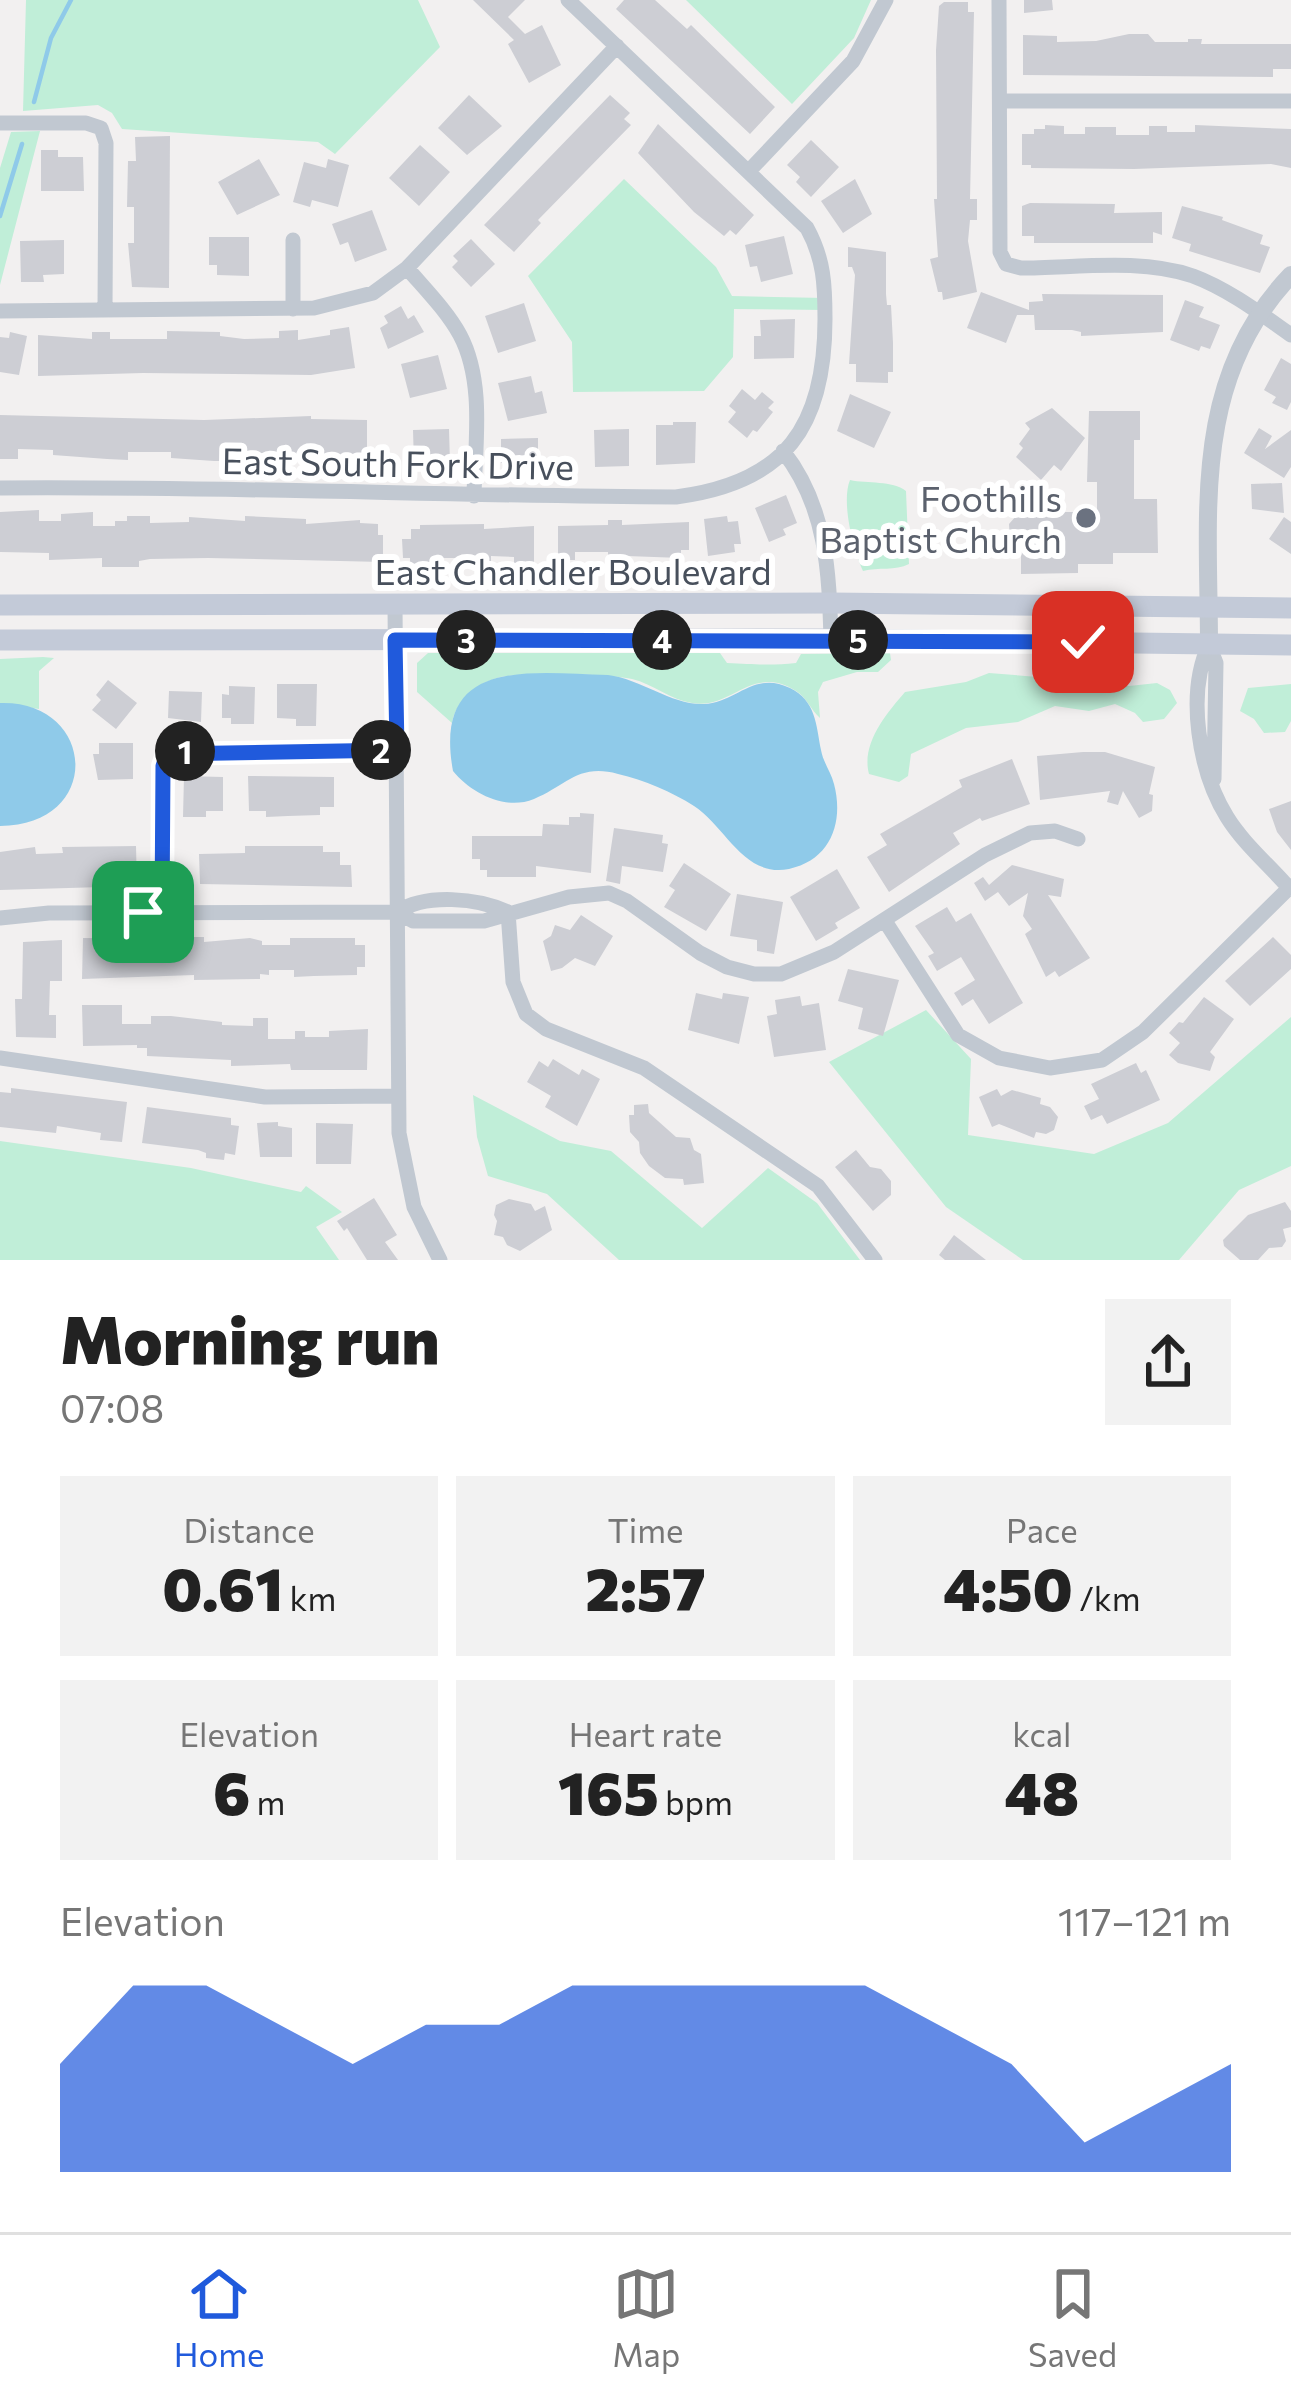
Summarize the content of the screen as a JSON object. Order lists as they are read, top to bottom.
{
  "streets": {
    "main road": ["East Chandler Boulevard"],
    "street": ["East South Fork Drive"]
  },
  "places": ["Foothills Baptist Church"],
  "page": {
    "pins": [
      "3",
      "4",
      "5",
      "2",
      "1"
    ],
    "heading": ["Morning run", "07:08"],
    "stats": [
      ["Distance", "0.61 km"],
      ["Time", "2:57"],
      ["Pace", "4:50 /km"],
      ["Elevation", "6 m"],
      ["Heart rate", "165 bpm"],
      ["kcal", "48"]
    ],
    "chart": ["Elevation", "117–121 m"],
    "tabs": ["Home", "Map", "Saved"]
  }
}
